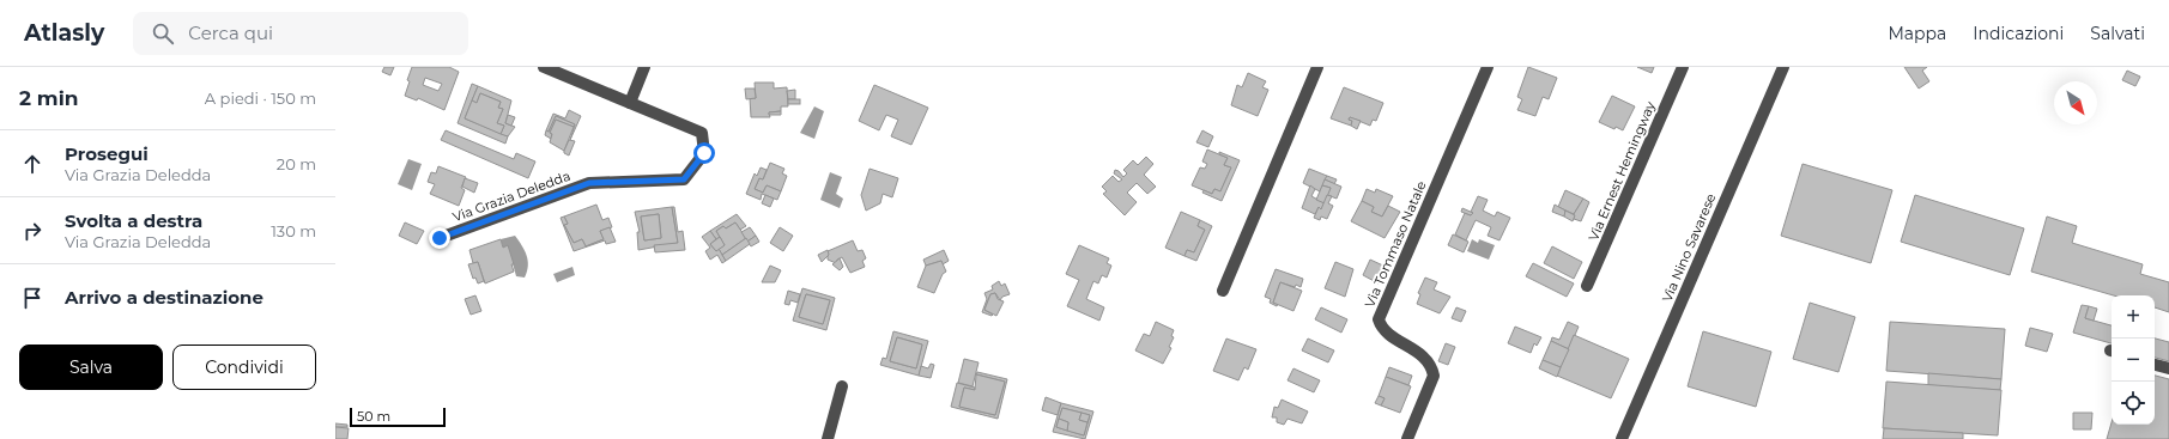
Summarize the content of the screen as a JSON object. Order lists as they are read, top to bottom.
{
  "streets": {
    "street": [
      "Via Ernest Hemingway",
      "Via Grazia Deledda",
      "Via Tommaso Natale",
      "Via Nino Savarese"
    ]
  },
  "scale_bar": "50 m",
  "north": "bottom right",
  "page": {
    "header": "Atlasly",
    "search": "Cerca qui",
    "nav": ["Mappa", "Indicazioni", "Salvati"],
    "heading": ["2 min", "A piedi · 150 m"],
    "list": [
      ["Prosegui", "Via Grazia Deledda", "20 m"],
      ["Svolta a destra", "Via Grazia Deledda", "130 m"],
      "Arrivo a destinazione"
    ],
    "map_buttons": ["+", "−"],
    "buttons": ["Salva", "Condividi"],
    "scale": "50 m"
  }
}
